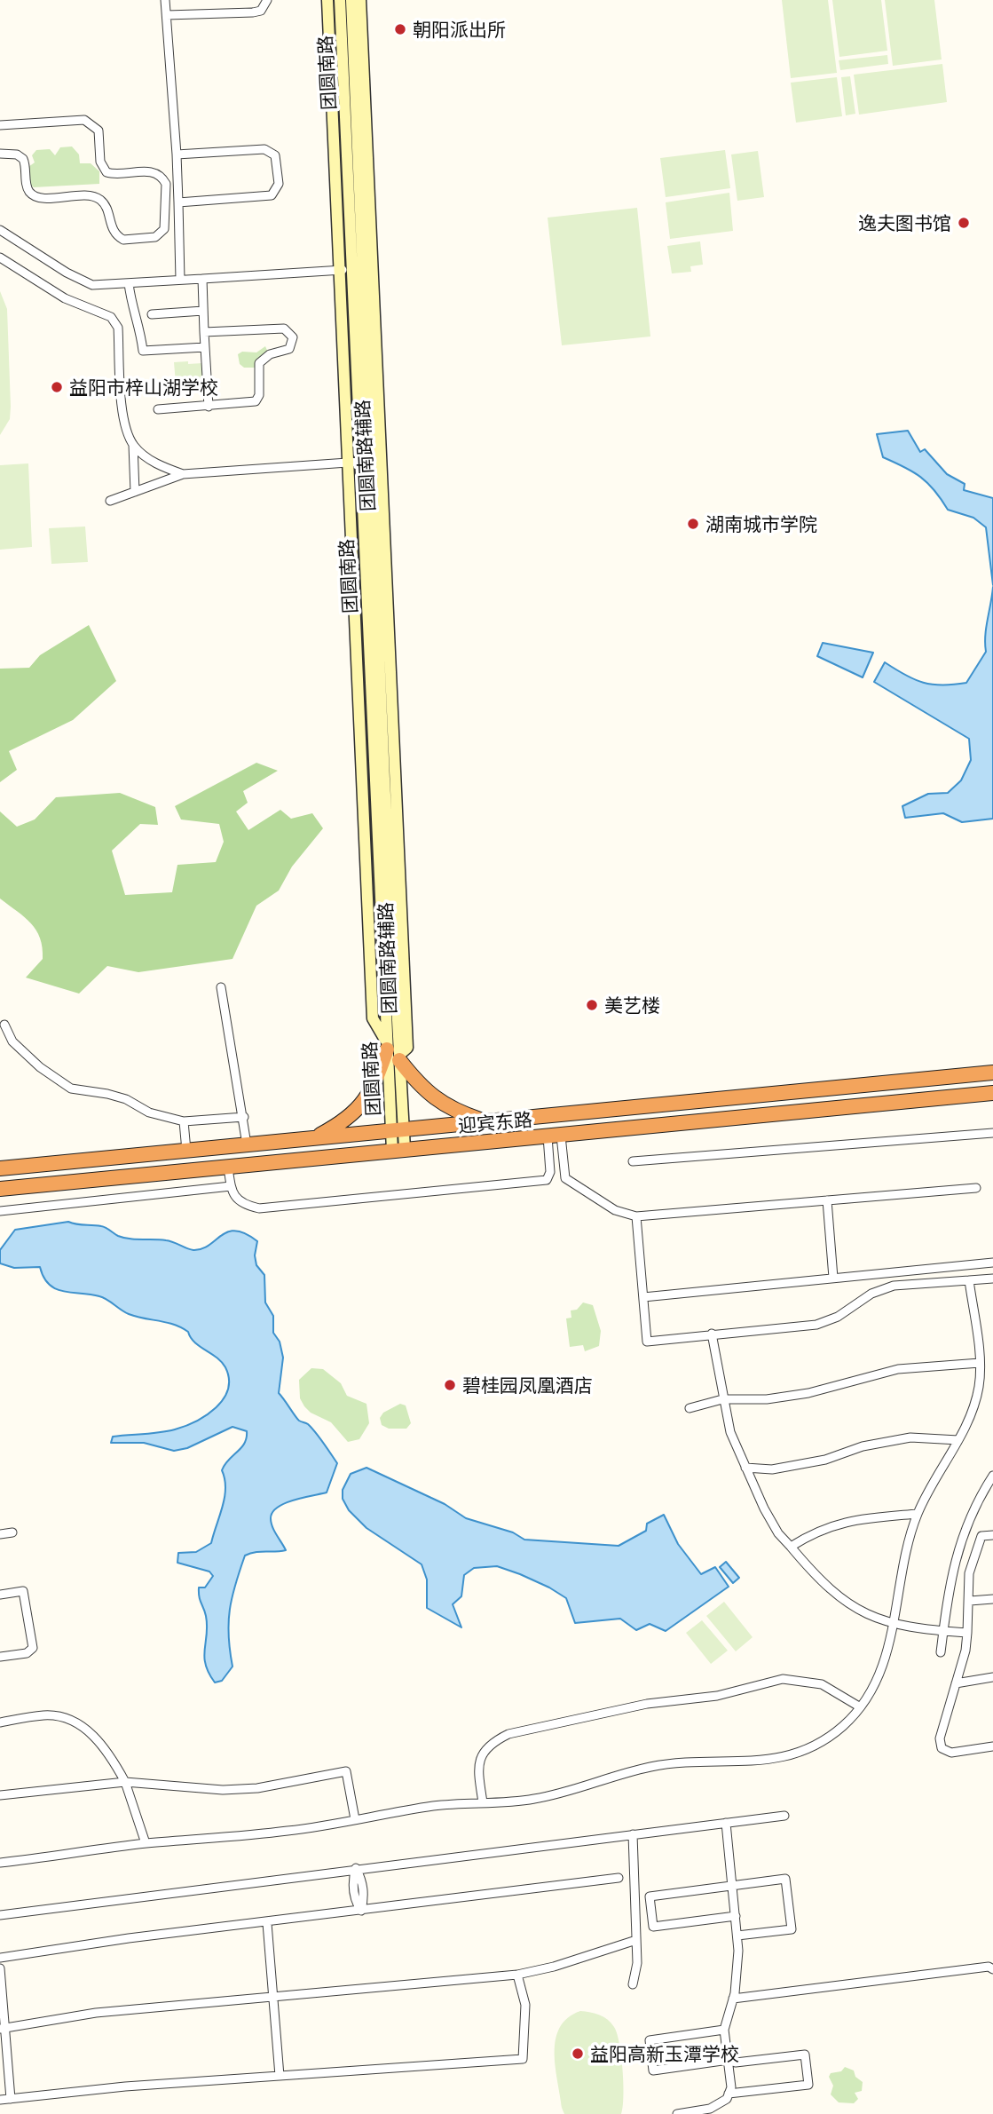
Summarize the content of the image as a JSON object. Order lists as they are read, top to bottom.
{
  "streets": {
    "highway": ["迎宾东路"],
    "main road": ["团圆南路", "团圆南路辅路"]
  },
  "crossings": [
    ["团圆南路", "团圆南路辅路"],
    ["团圆南路", "迎宾东路"]
  ],
  "places": [
    "朝阳派出所",
    "逸夫图书馆",
    "益阳市梓山湖学校",
    "湖南城市学院",
    "美艺楼",
    "碧桂园凤凰酒店",
    "益阳高新玉潭学校"
  ]
}
